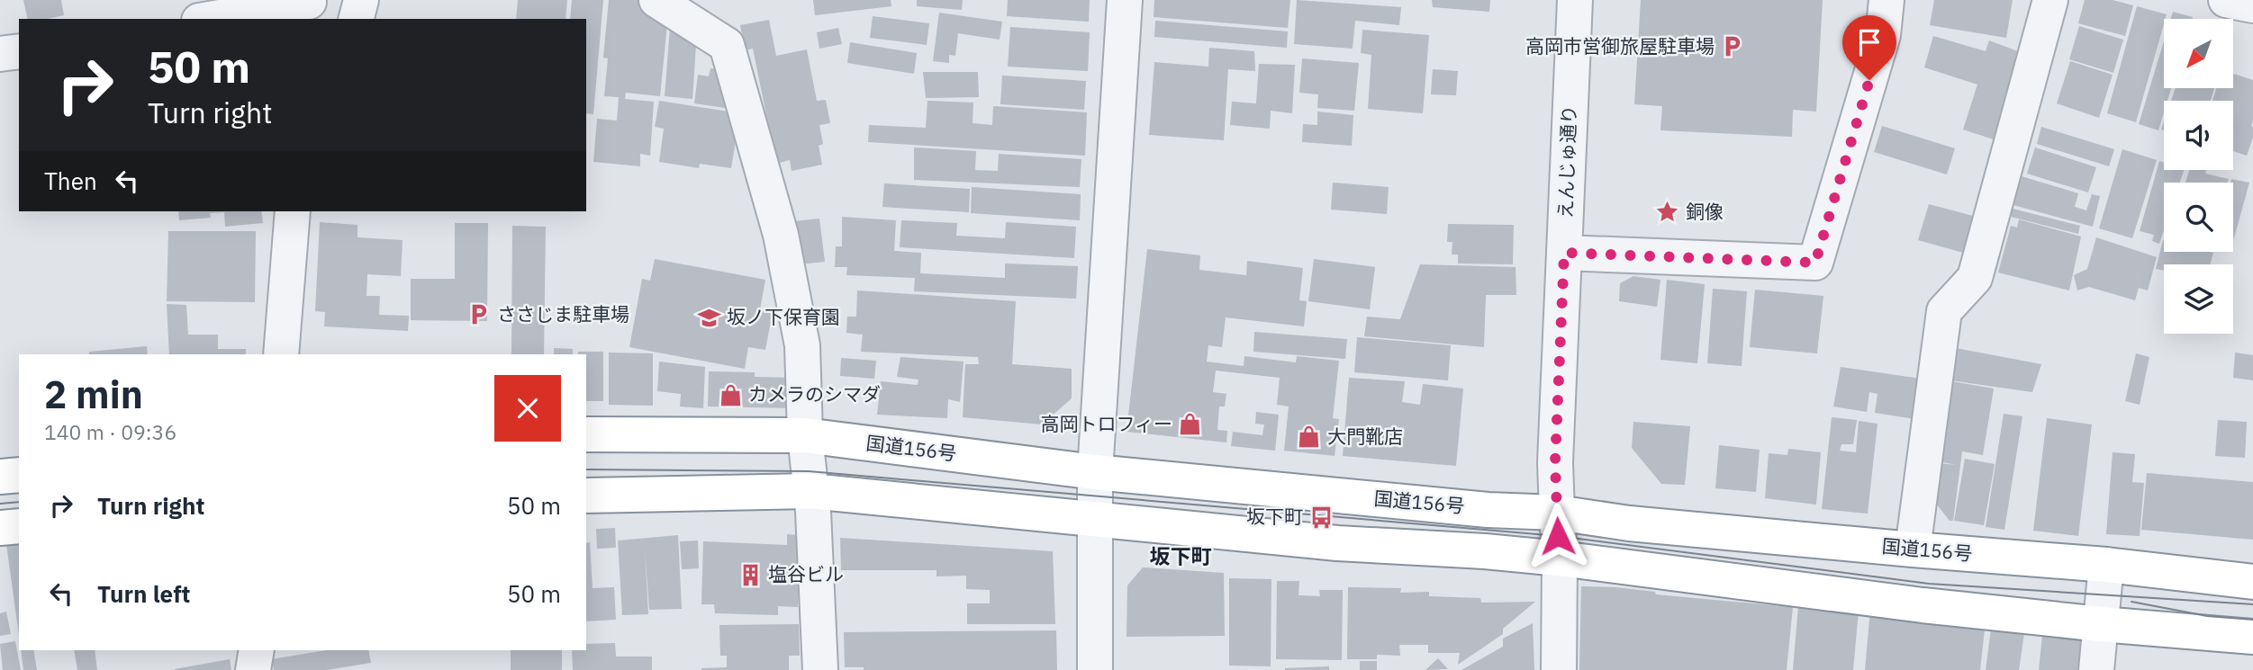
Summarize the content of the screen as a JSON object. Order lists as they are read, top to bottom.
{
  "streets": {
    "highway": ["国道156号"],
    "street": ["えんじゅ通り"]
  },
  "crossings": [
    ["えんじゅ通り", "国道156号"]
  ],
  "districts": ["坂下町"],
  "places": {
    "parking": ["高岡市営御旅屋駐車場", "ささじま駐車場"],
    "place": ["銅像"],
    "school or university": ["坂ノ下保育園"],
    "shop": ["カメラのシマダ", "高岡トロフィー", "大門靴店"],
    "bus stop": ["坂下町"],
    "building": ["塩谷ビル"]
  },
  "north": "bottom left",
  "page": {
    "turn": ["50 m", "Turn right"],
    "then": "Then",
    "heading": ["2 min", "140 m · 09:36"],
    "list": [
      {
        "name": "Turn right",
        "value": "50 m"
      },
      {
        "name": "Turn left",
        "value": "50 m"
      }
    ]
  }
}
